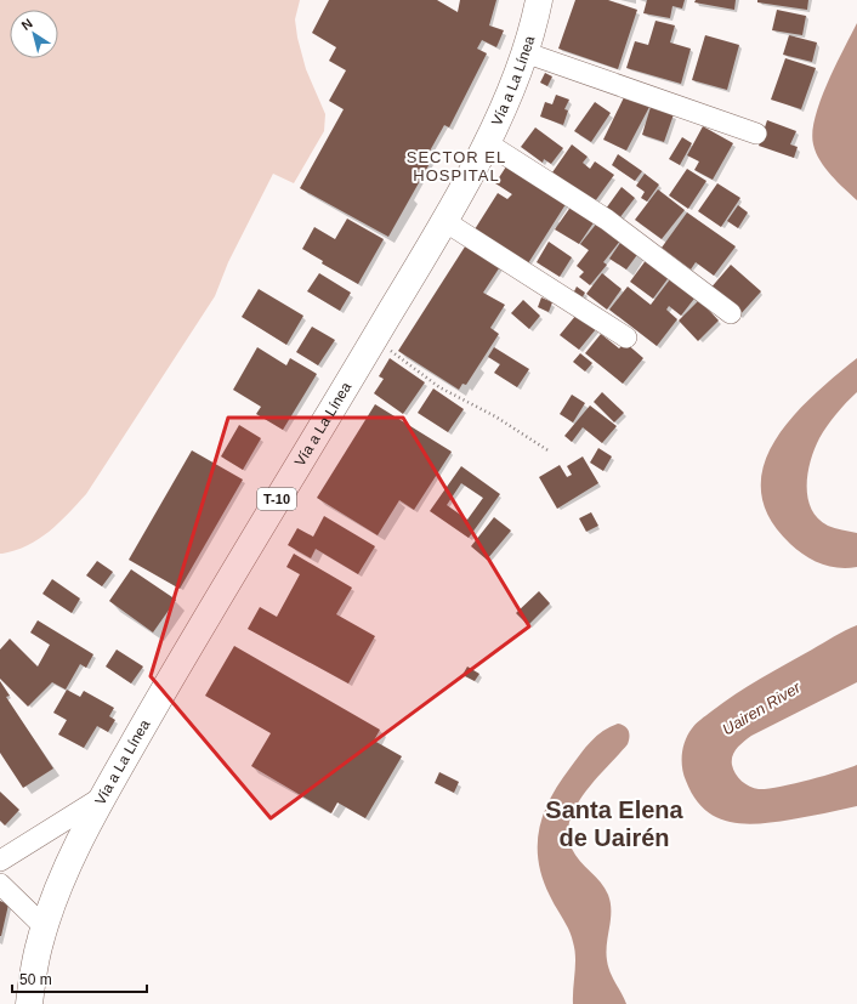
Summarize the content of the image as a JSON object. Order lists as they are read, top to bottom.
{
  "streets": {
    "highway": ["Vía a La Línea", "T-10"]
  },
  "districts": ["SECTOR EL HOSPITAL", "Santa Elena de Uairén"],
  "water": ["Uairen River"],
  "scale_bar": "50 m",
  "north": "top left"
}
